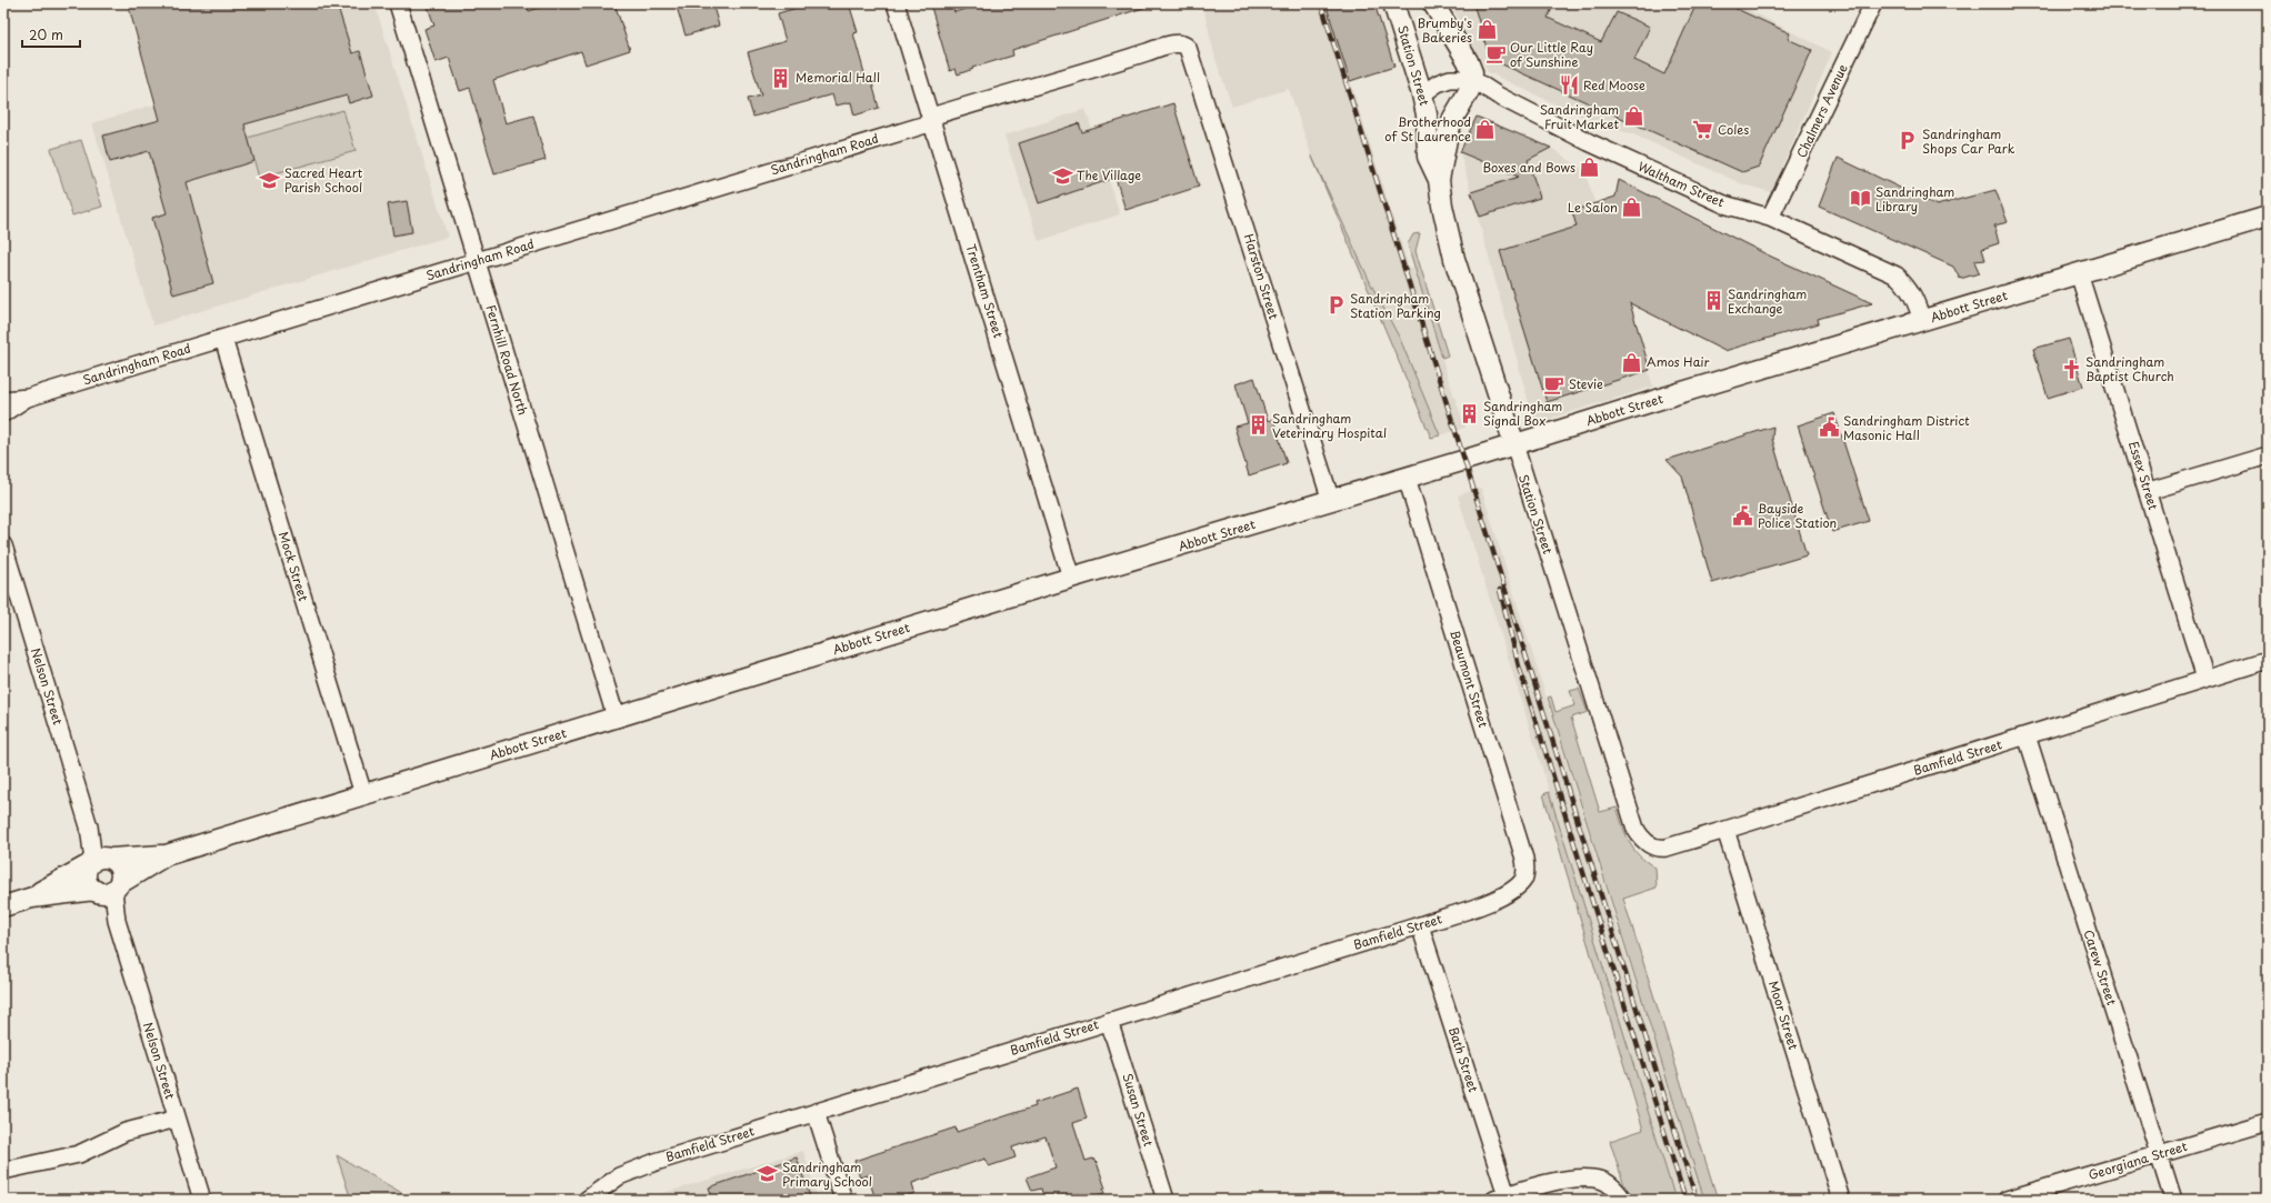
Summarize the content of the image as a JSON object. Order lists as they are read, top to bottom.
{
  "streets": {
    "street": [
      "Station Street",
      "Chalmers Avenue",
      "Sandringham Road",
      "Waltham Street",
      "Harston Street",
      "Trentham Street",
      "Abbott Street",
      "Fernhill Road North",
      "Essex Street",
      "Mock Street",
      "Beaumont Street",
      "Nelson Street",
      "Bamfield Street",
      "Carew Street",
      "Moor Street",
      "Bath Street",
      "Susan Street",
      "Georgiana Street"
    ]
  },
  "crossings": [
    ["Station Street", "Waltham Street"],
    ["Station Street", "Abbott Street"],
    ["Station Street", "Bamfield Street"],
    ["Chalmers Avenue", "Waltham Street"],
    ["Sandringham Road", "Harston Street"],
    ["Sandringham Road", "Trentham Street"],
    ["Sandringham Road", "Fernhill Road North"],
    ["Sandringham Road", "Mock Street"],
    ["Waltham Street", "Abbott Street"],
    ["Harston Street", "Abbott Street"],
    ["Trentham Street", "Abbott Street"],
    ["Abbott Street", "Fernhill Road North"],
    ["Abbott Street", "Essex Street"],
    ["Abbott Street", "Mock Street"],
    ["Abbott Street", "Beaumont Street"],
    ["Abbott Street", "Nelson Street"],
    ["Essex Street", "Bamfield Street"],
    ["Beaumont Street", "Bamfield Street"],
    ["Bamfield Street", "Carew Street"],
    ["Bamfield Street", "Moor Street"],
    ["Bamfield Street", "Bath Street"],
    ["Bamfield Street", "Susan Street"],
    ["Carew Street", "Georgiana Street"]
  ],
  "places": {
    "shop": [
      "Brumby's Bakeries",
      "Sandringham Fruit Market",
      "Brotherhood of St Laurence",
      "Boxes and Bows",
      "Le Salon",
      "Amos Hair"
    ],
    "cafe": ["Our Little Ray of Sunshine", "Stevie"],
    "building": [
      "Memorial Hall",
      "Sandringham Exchange",
      "Sandringham Signal Box",
      "Sandringham Veterinary Hospital"
    ],
    "restaurant": ["Red Moose"],
    "supermarket": ["Coles"],
    "parking": ["Sandringham Shops Car Park", "Sandringham Station Parking"],
    "school or university": ["The Village", "Sacred Heart Parish School", "Sandringham Primary School"],
    "library": ["Sandringham Library"],
    "church": ["Sandringham Baptist Church"],
    "public building": ["Sandringham District Masonic Hall", "Bayside Police Station"]
  },
  "scale_bar": "20 m"
}
